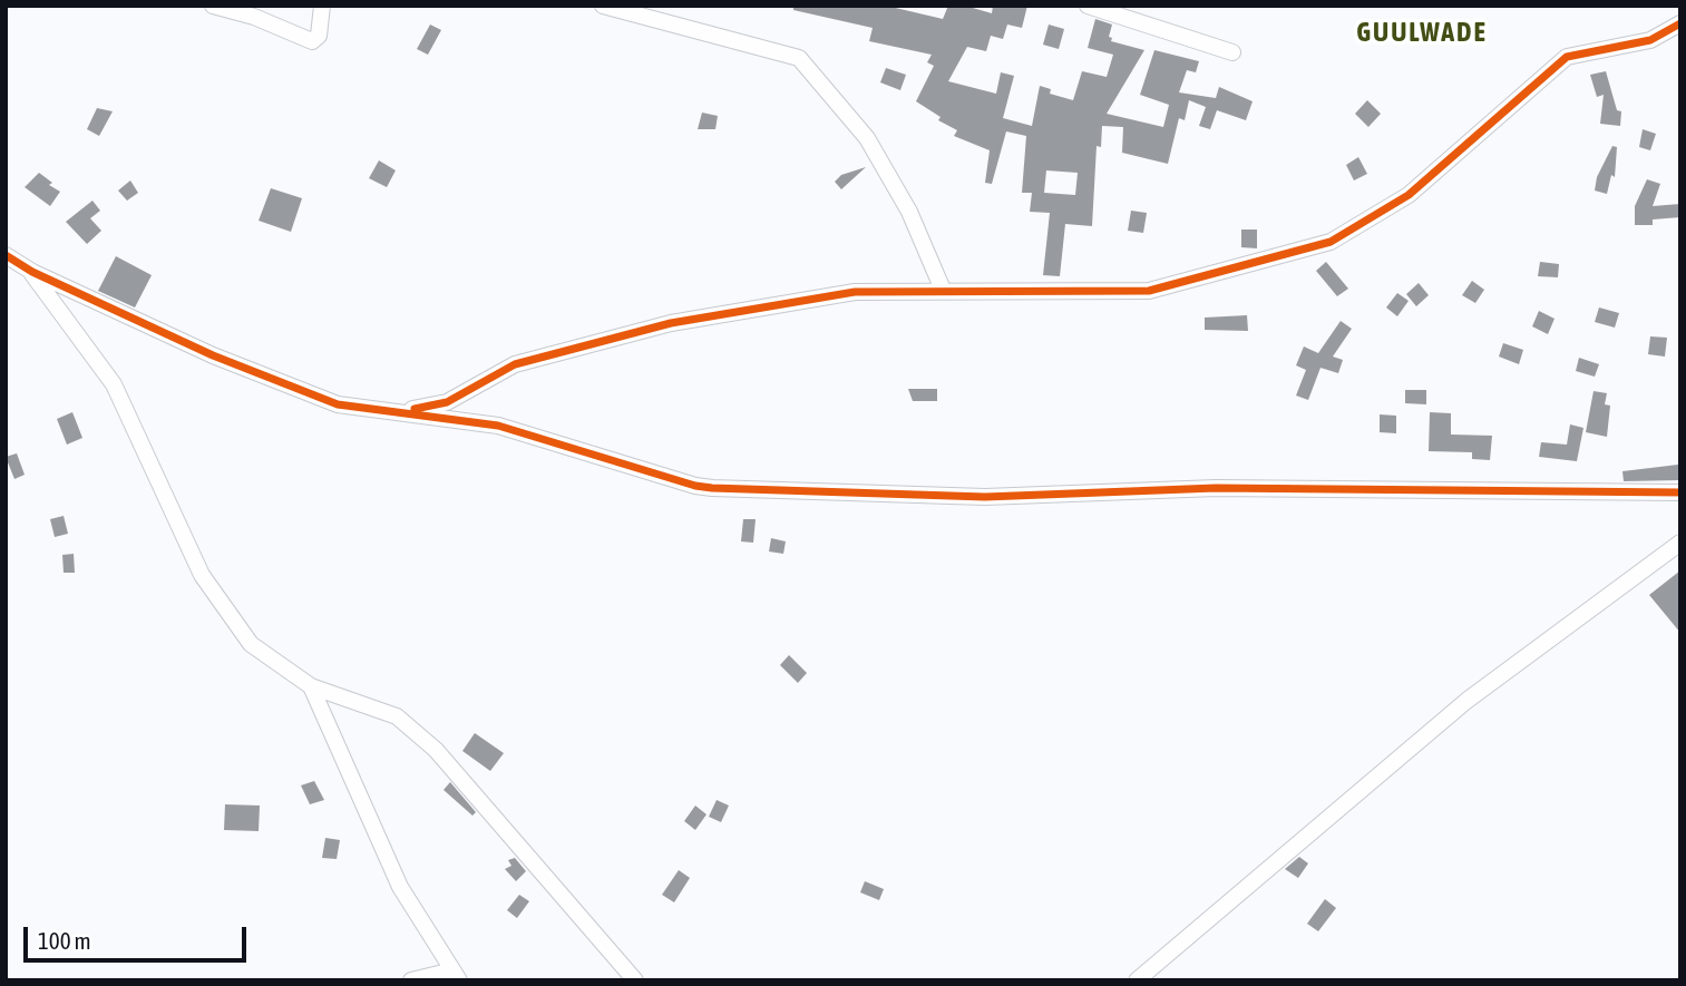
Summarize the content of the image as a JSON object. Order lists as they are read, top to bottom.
{
  "districts": ["GUULWADE"],
  "scale_bar": "100 m"
}
